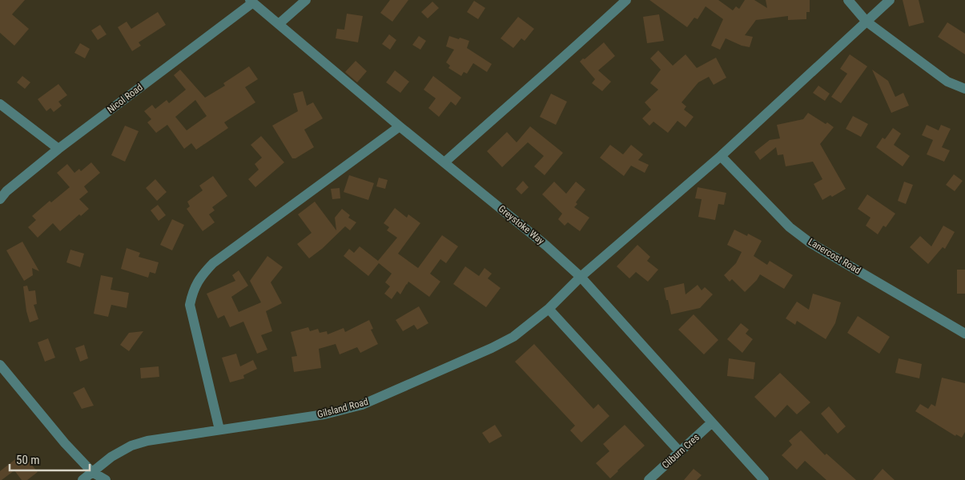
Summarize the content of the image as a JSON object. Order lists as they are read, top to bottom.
{
  "streets": {
    "street": [
      "Nicol Road",
      "Greystoke Way",
      "Lanercost Road",
      "Gilsland Road",
      "Cliburn Cres"
    ]
  },
  "crossings": [
    ["Nicol Road", "Greystoke Way"],
    ["Greystoke Way", "Gilsland Road"],
    ["Greystoke Way", "Cliburn Cres"],
    ["Lanercost Road", "Gilsland Road"]
  ],
  "scale_bar": "50 m"
}
